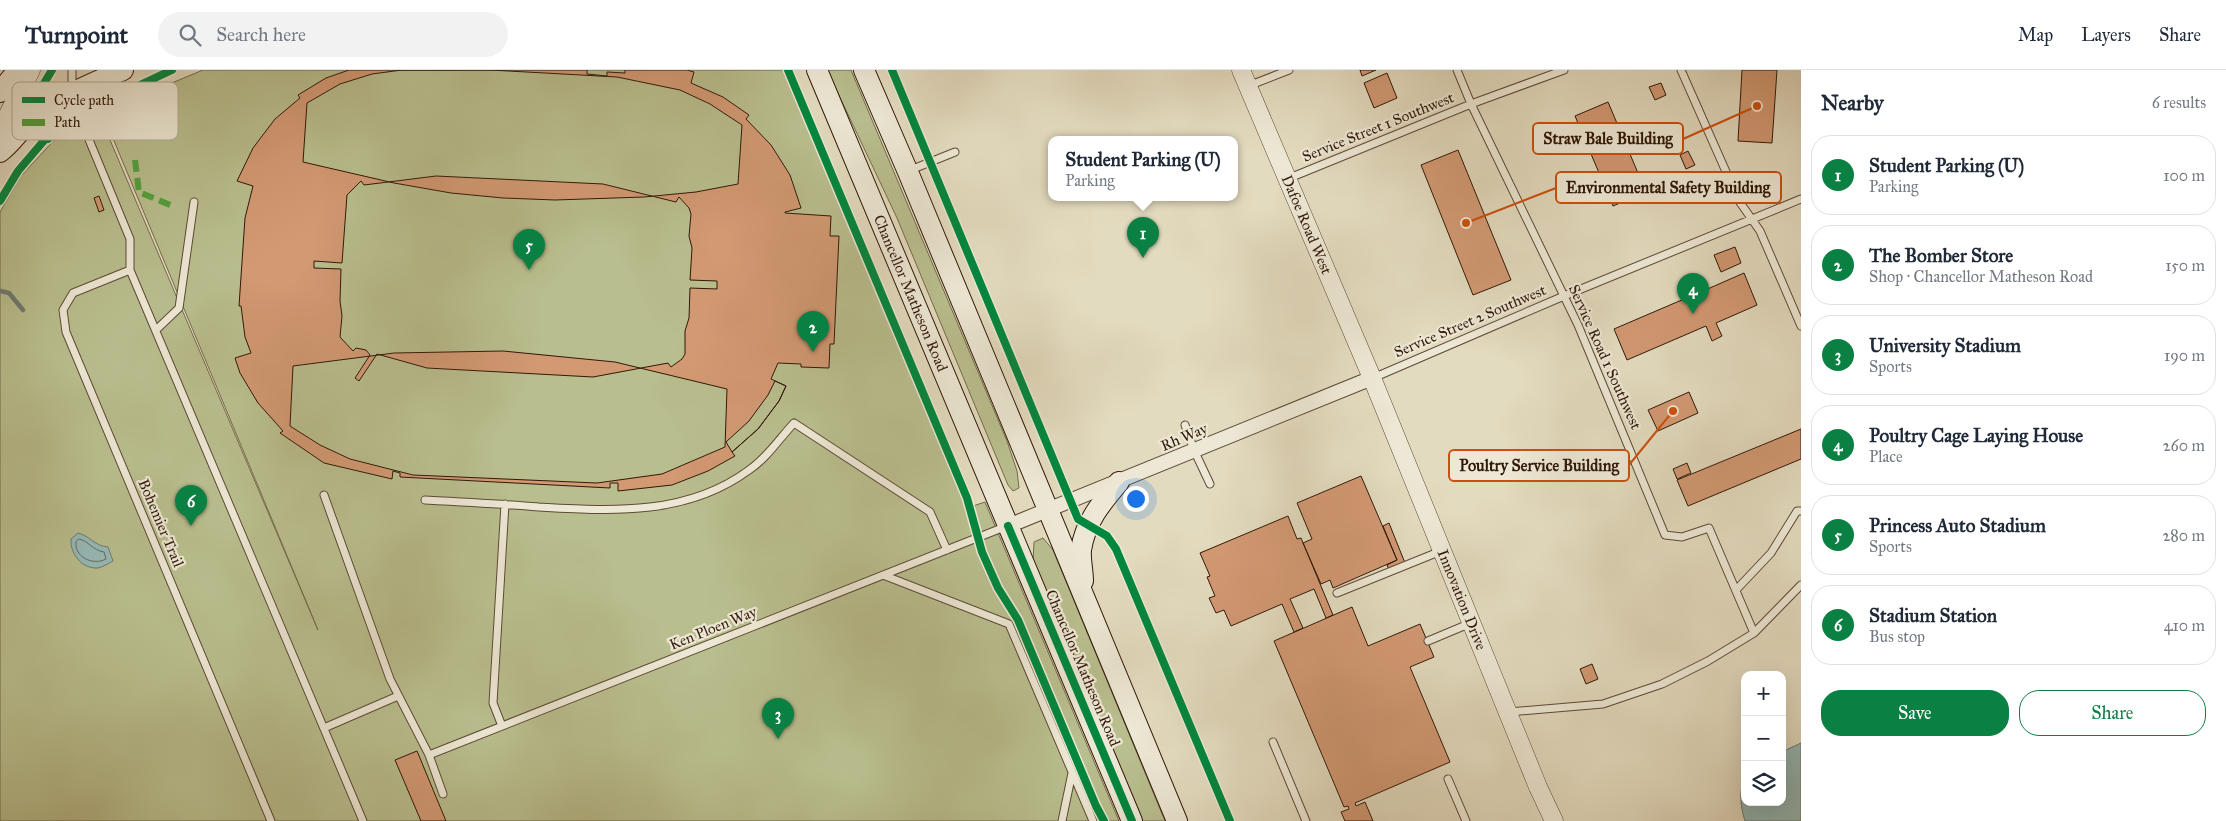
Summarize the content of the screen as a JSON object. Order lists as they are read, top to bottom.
{
  "streets": {
    "main road": ["Chancellor Matheson Road"],
    "street": ["Dafoe Road West", "Rh Way", "Innovation Drive"],
    "lane": [
      "Service Street 1 Southwest",
      "Service Street 2 Southwest",
      "Service Road 1 Southwest",
      "Bohemier Trail",
      "Ken Ploen Way"
    ]
  },
  "crossings": [
    ["Service Street 1 Southwest", "Dafoe Road West"],
    ["Service Street 1 Southwest", "Service Road 1 Southwest"],
    ["Dafoe Road West", "Service Street 2 Southwest"],
    ["Dafoe Road West", "Rh Way"],
    ["Dafoe Road West", "Innovation Drive"],
    ["Chancellor Matheson Road", "Rh Way"],
    ["Chancellor Matheson Road", "Ken Ploen Way"],
    ["Service Street 2 Southwest", "Service Road 1 Southwest"],
    ["Service Street 2 Southwest", "Rh Way"],
    ["Service Street 2 Southwest", "Innovation Drive"],
    ["Rh Way", "Innovation Drive"],
    ["Rh Way", "Ken Ploen Way"]
  ],
  "places": ["Straw Bale Building", "Environmental Safety Building", "Poultry Service Building"],
  "legend": ["Cycle path", "Path"],
  "page": {
    "header": "Turnpoint",
    "search": "Search here",
    "nav": ["Map", "Layers", "Share"],
    "heading": ["Nearby", "6 results"],
    "list": [
      {
        "mark": "1",
        "name": "Student Parking (U)",
        "note": "Parking",
        "value": "100 m"
      },
      {
        "mark": "2",
        "name": "The Bomber Store",
        "note": "Shop · Chancellor Matheson Road",
        "value": "150 m"
      },
      {
        "mark": "3",
        "name": "University Stadium",
        "note": "Sports",
        "value": "190 m"
      },
      {
        "mark": "4",
        "name": "Poultry Cage Laying House",
        "note": "Place",
        "value": "260 m"
      },
      {
        "mark": "5",
        "name": "Princess Auto Stadium",
        "note": "Sports",
        "value": "280 m"
      },
      {
        "mark": "6",
        "name": "Stadium Station",
        "note": "Bus stop",
        "value": "410 m"
      }
    ],
    "popup": ["Student Parking (U)", "Parking"],
    "pins": [
      "1",
      "5",
      "4",
      "2",
      "6",
      "3"
    ],
    "map_buttons": ["+", "−"],
    "buttons": ["Save", "Share"]
  }
}
